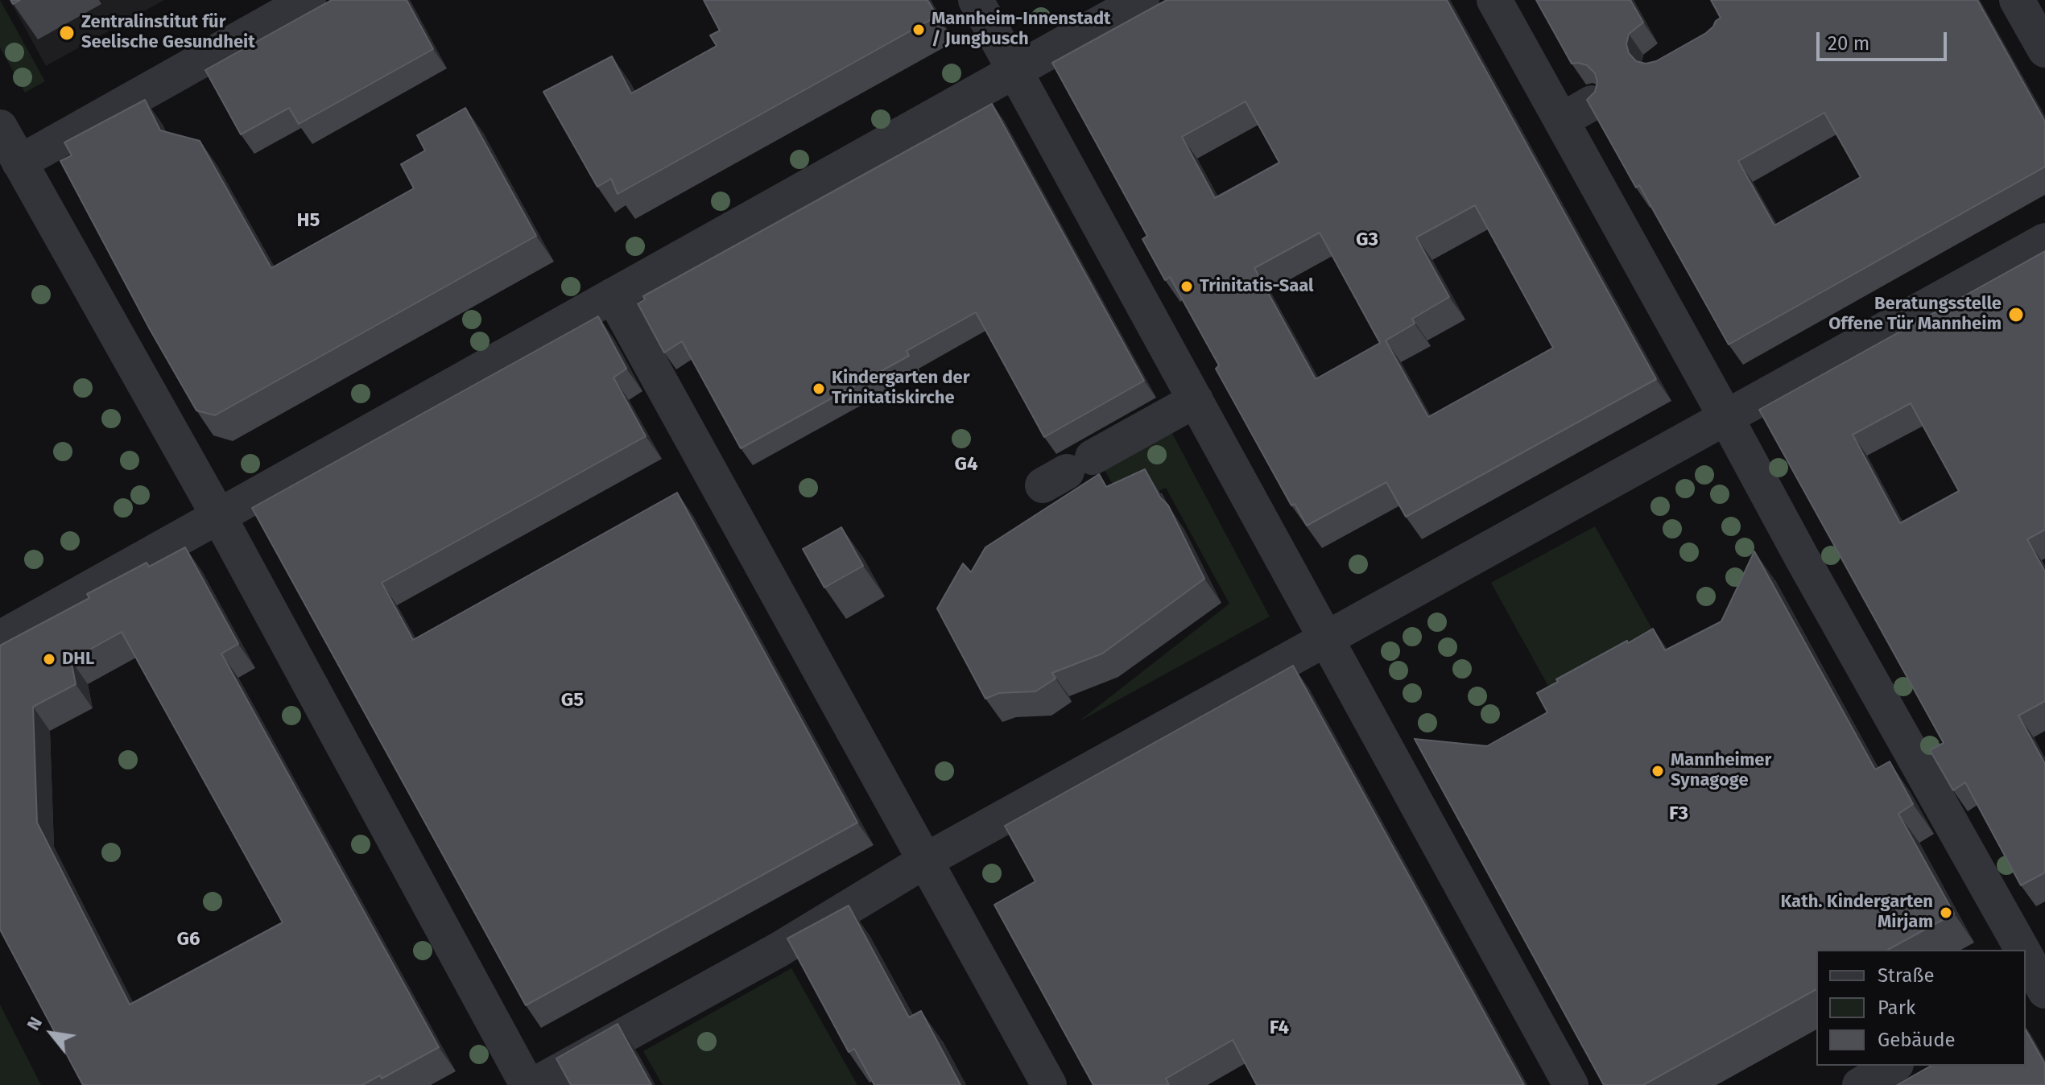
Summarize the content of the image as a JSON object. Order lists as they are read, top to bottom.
{
  "districts": [
    "H5",
    "G3",
    "G4",
    "G5",
    "F3",
    "G6",
    "F4"
  ],
  "places": [
    "Mannheim-Innenstadt / Jungbusch",
    "Zentralinstitut für Seelische Gesundheit",
    "Trinitatis-Saal",
    "Beratungsstelle Offene Tür Mannheim",
    "Kindergarten der Trinitatiskirche",
    "DHL",
    "Mannheimer Synagoge",
    "Kath. Kindergarten Mirjam"
  ],
  "legend": ["Straße", "Park", "Gebäude"],
  "scale_bar": "20 m",
  "north": "top left"
}
